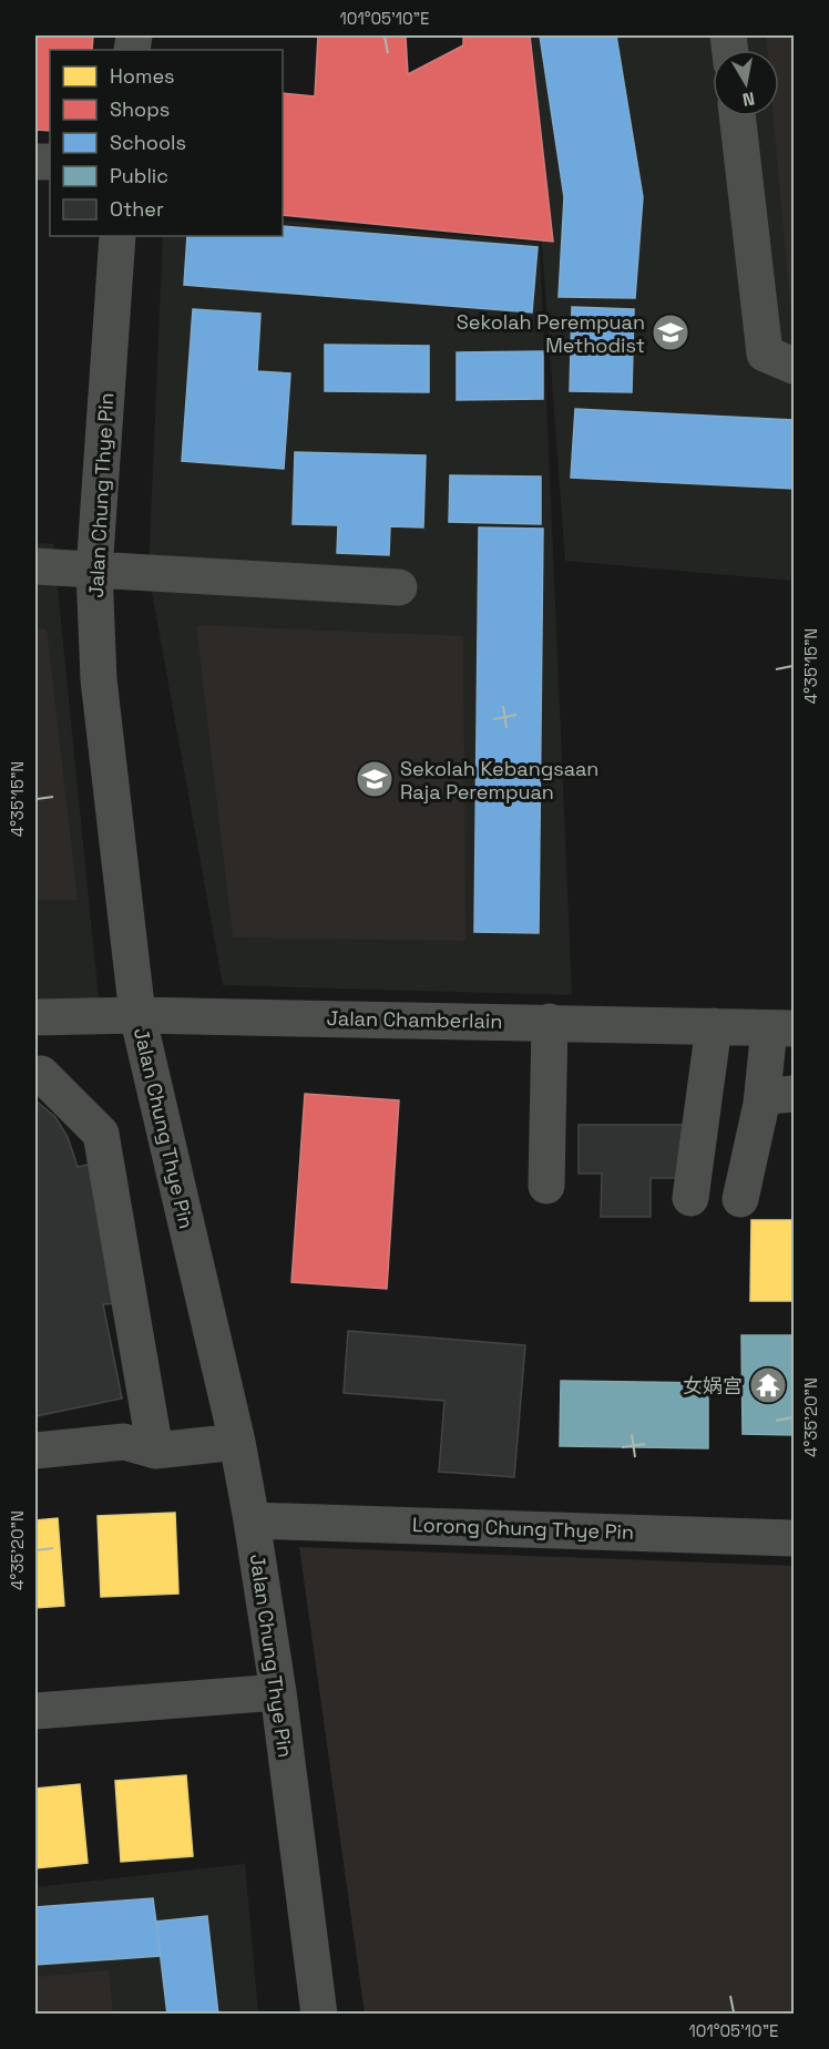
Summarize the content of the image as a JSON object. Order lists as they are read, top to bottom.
{
  "streets": {
    "street": ["Jalan Chung Thye Pin", "Jalan Chamberlain", "Lorong Chung Thye Pin"]
  },
  "crossings": [
    ["Jalan Chung Thye Pin", "Jalan Chamberlain"],
    ["Jalan Chung Thye Pin", "Lorong Chung Thye Pin"]
  ],
  "places": {
    "school or university": ["Sekolah Perempuan Methodist", "Sekolah Kebangsaan Raja Perempuan"],
    "temple": ["女娲宫"]
  },
  "legend": [
    "Homes",
    "Shops",
    "Schools",
    "Public",
    "Other"
  ],
  "north": "bottom",
  "coordinates": ["101°05'10\"E", "4°35'15\"N", "4°35'20\"N"]
}
